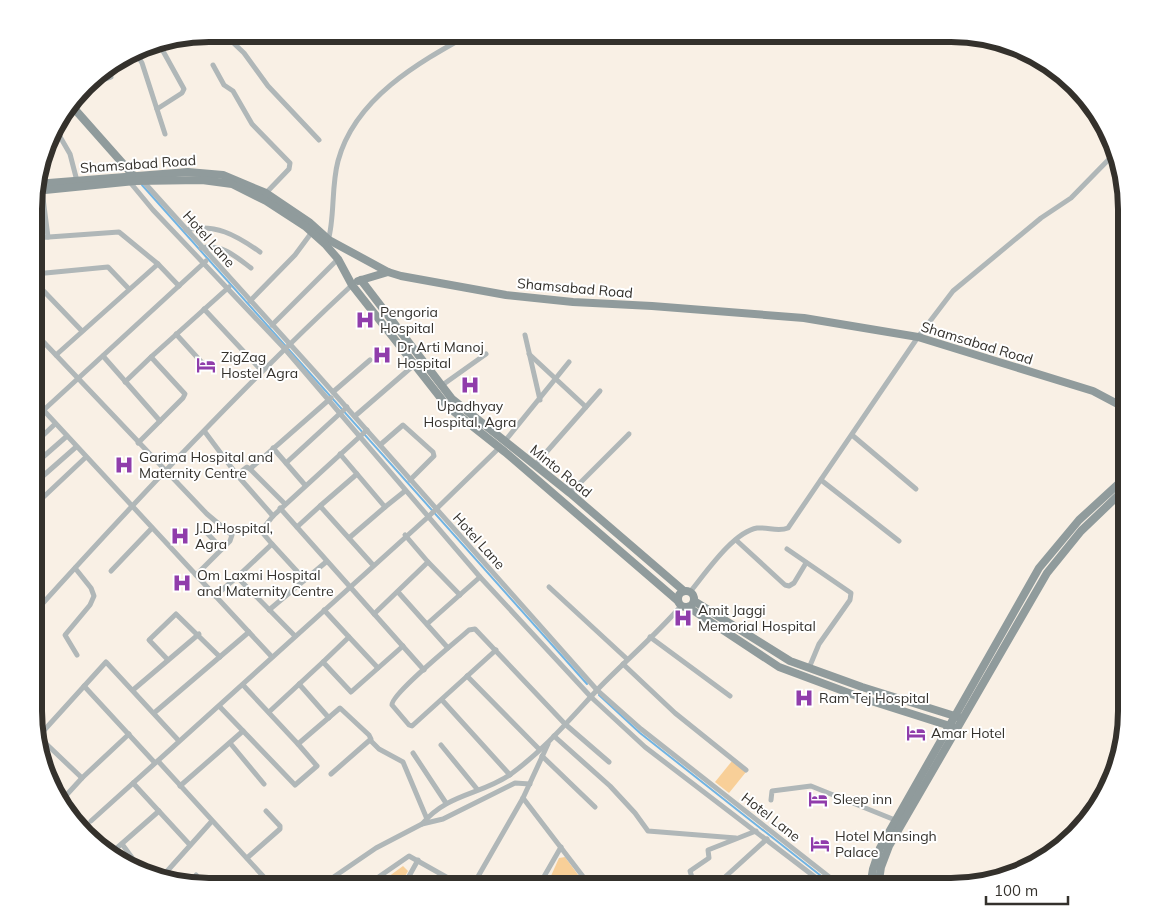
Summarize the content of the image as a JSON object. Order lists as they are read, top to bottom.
{
  "streets": {
    "main road": ["Shamsabad Road", "Minto Road"],
    "street": ["Hotel Lane"]
  },
  "crossings": [
    ["Shamsabad Road", "Hotel Lane"],
    ["Shamsabad Road", "Minto Road"]
  ],
  "places": {
    "hospital": [
      "Pengoria Hospital",
      "Dr Arti Manoj Hospital",
      "Upadhyay Hospital, Agra",
      "Garima Hospital and Maternity Centre",
      "J.D.Hospital, Agra",
      "Om Laxmi Hospital and Maternity Centre",
      "Amit Jaggi Memorial Hospital",
      "Ram Tej Hospital"
    ],
    "hotel": [
      "ZigZag Hostel Agra",
      "Amar Hotel",
      "Sleep inn",
      "Hotel Mansingh Palace"
    ]
  },
  "scale_bar": "100 m"
}
